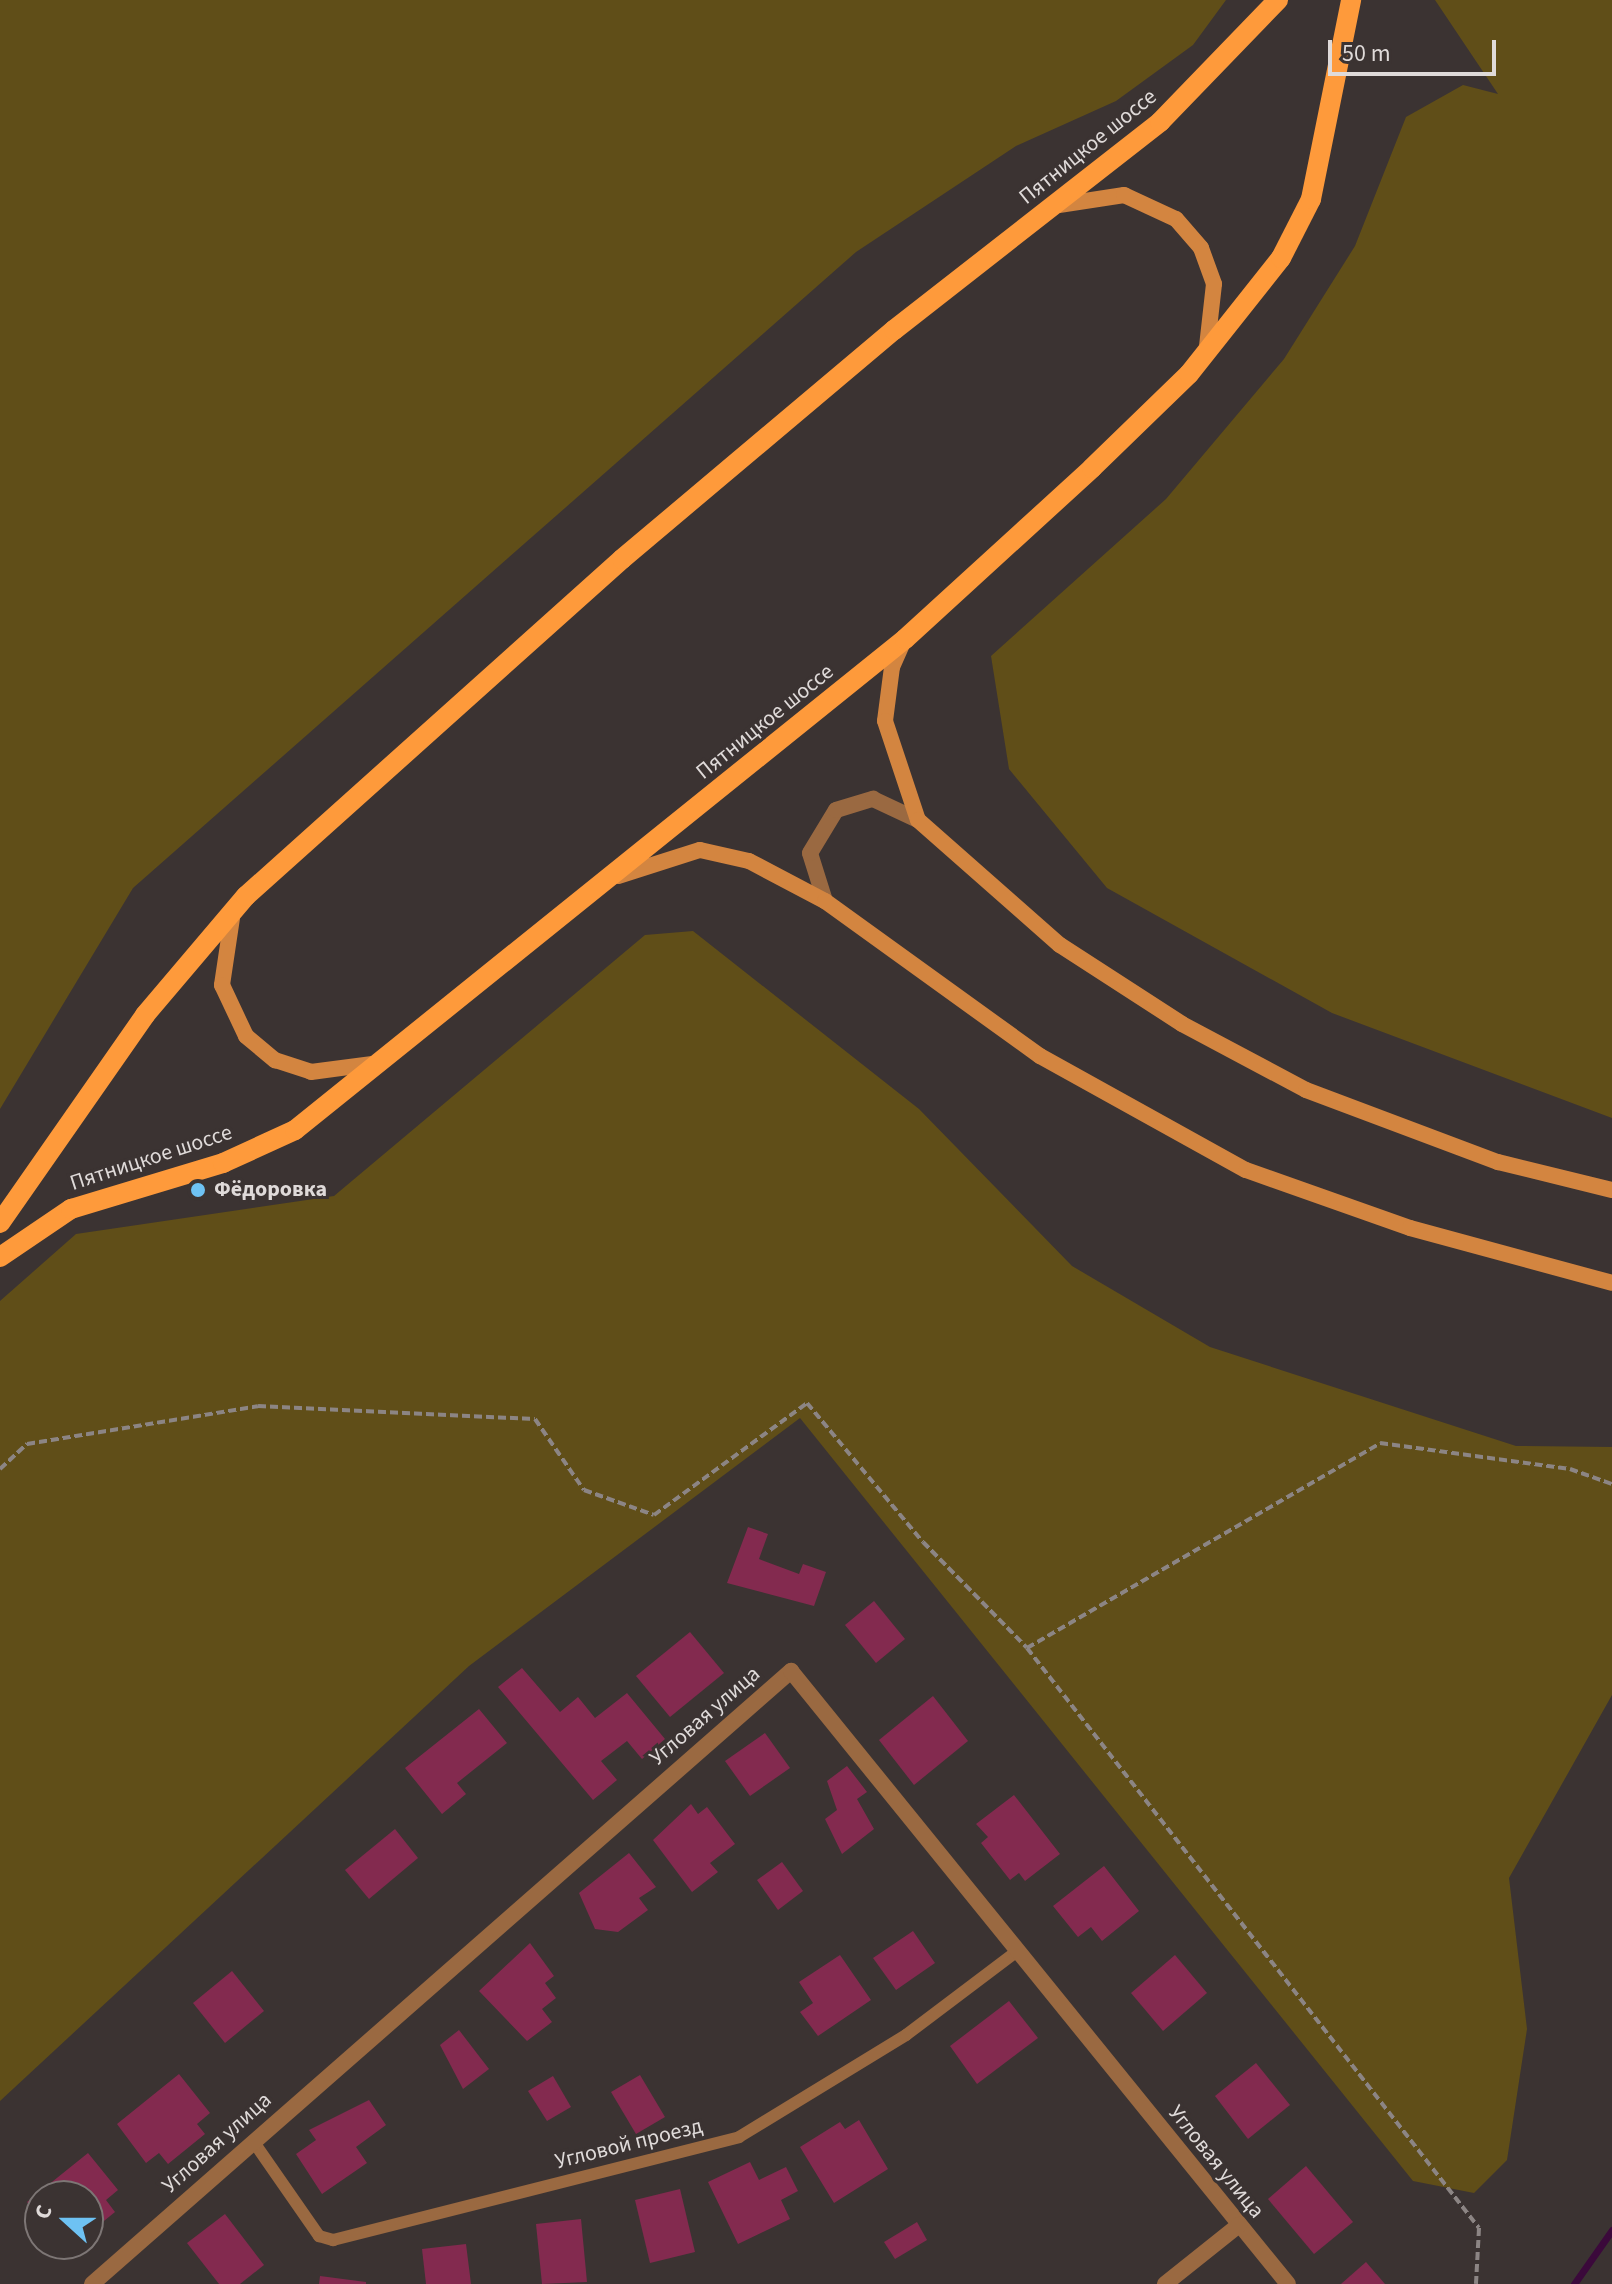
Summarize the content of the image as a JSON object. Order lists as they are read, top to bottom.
{
  "streets": {
    "main road": ["Пятницкое шоссе"],
    "street": ["Угловая улица"],
    "lane": ["Угловой проезд"]
  },
  "crossings": [
    ["Угловая улица", "Угловой проезд"]
  ],
  "places": ["Фёдоровка"],
  "scale_bar": "50 m",
  "north": "left"
}
